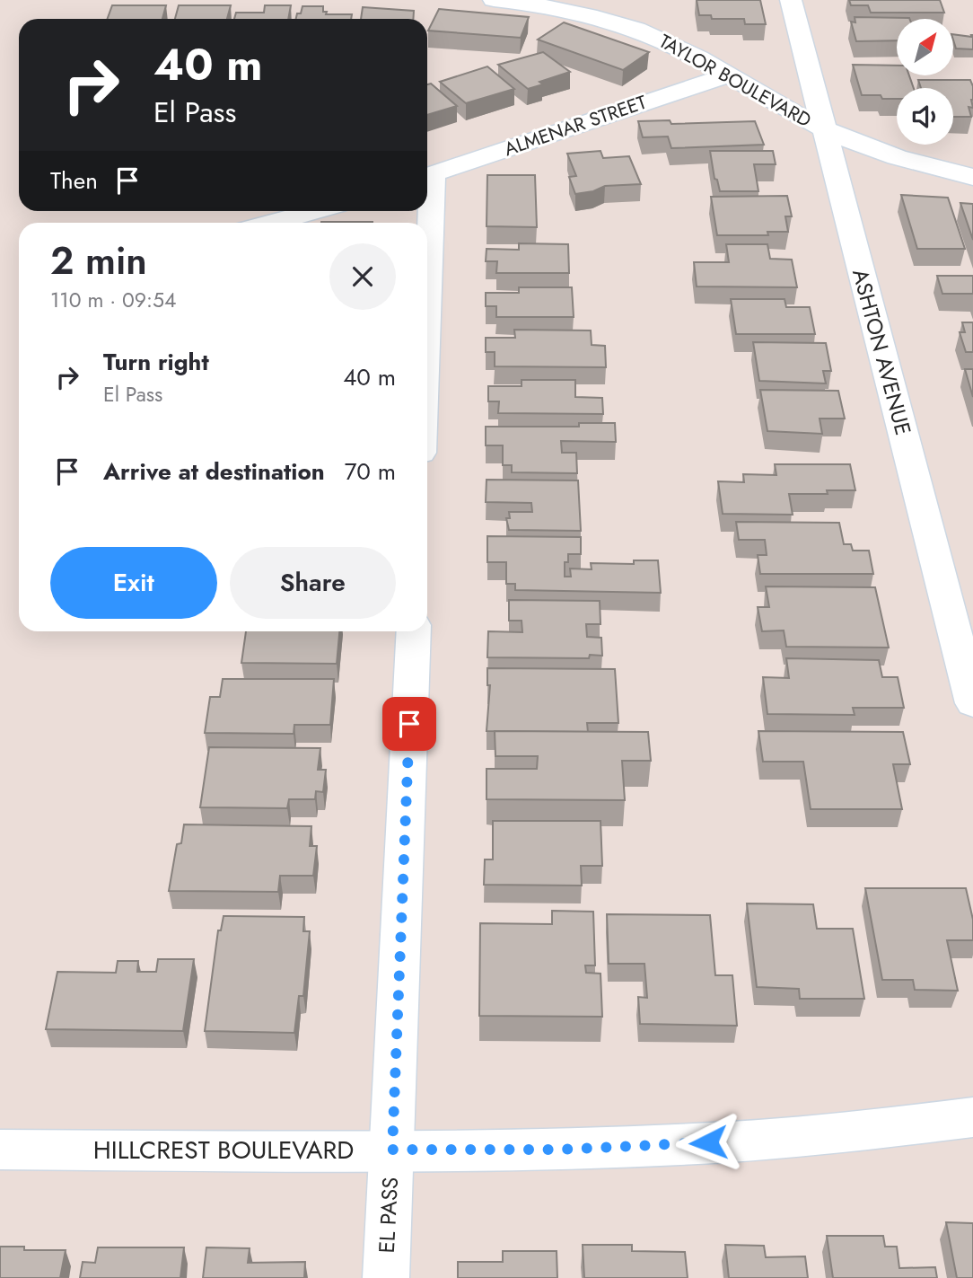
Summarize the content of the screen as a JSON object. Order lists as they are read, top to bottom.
{
  "streets": {
    "street": [
      "TAYLOR BOULEVARD",
      "ALMENAR STREET",
      "ASHTON AVENUE",
      "HILLCREST BOULEVARD",
      "EL PASS"
    ]
  },
  "crossings": [
    ["TAYLOR BOULEVARD", "ALMENAR STREET"],
    ["TAYLOR BOULEVARD", "ASHTON AVENUE"],
    ["HILLCREST BOULEVARD", "EL PASS"]
  ],
  "north": "top right",
  "page": {
    "turn": ["40 m", "El Pass"],
    "then": "Then",
    "heading": ["2 min", "110 m · 09:54"],
    "list": [
      {
        "name": "Turn right",
        "note": "El Pass",
        "value": "40 m"
      },
      {
        "name": "Arrive at destination",
        "value": "70 m"
      }
    ],
    "buttons": ["Exit", "Share"]
  }
}
